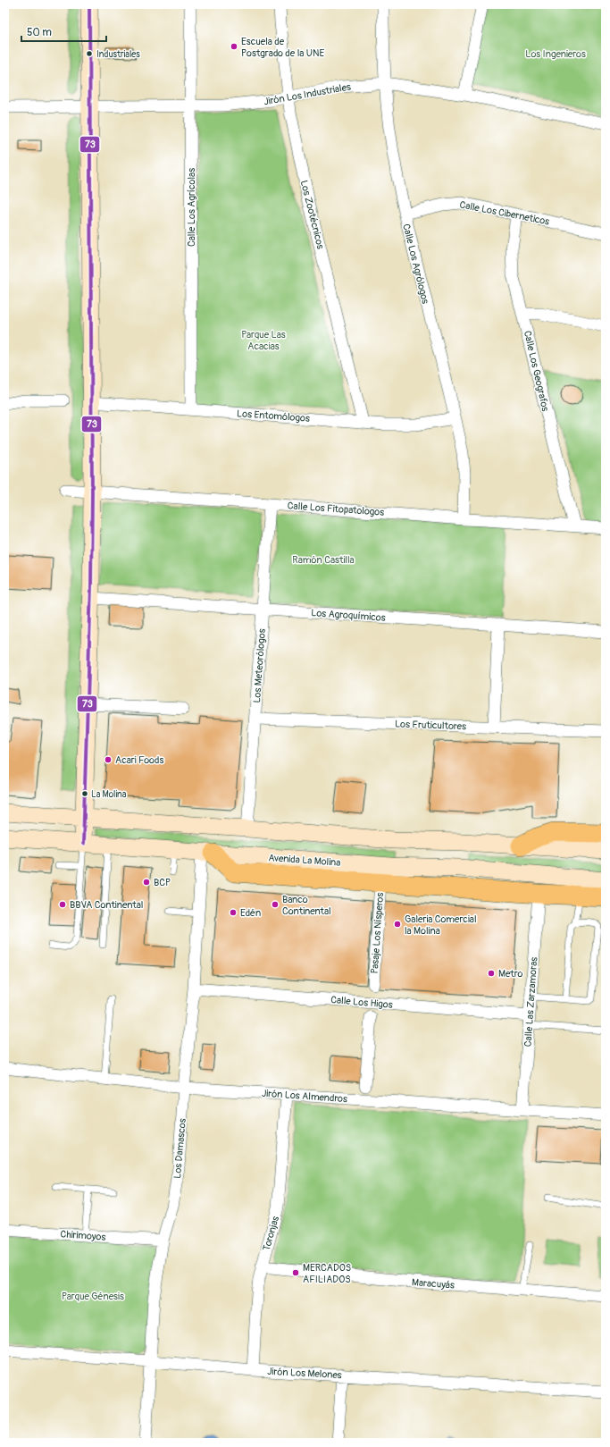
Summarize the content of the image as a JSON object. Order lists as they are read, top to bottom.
{
  "streets": {
    "main road": ["Avenida La Molina"],
    "street": [
      "Jirón Los Industriales",
      "Calle Los Agrícolas",
      "Calle Los Ciberneticos",
      "Los Zootécnicos",
      "Calle Los Agrólogos",
      "Calle Los Geografos",
      "Los Entomólogos",
      "Calle Los Fitopatologos",
      "Los Agroquímicos",
      "Los Meteorólogos",
      "Los Fruticultores",
      "Pasaje Los Nísperos",
      "Calle Los Higos",
      "Calle Las Zarzamoras",
      "Jirón Los Almendros",
      "Los Damascos",
      "Toronjas",
      "Chirimoyos",
      "Maracuyás",
      "Jirón Los Melones"
    ]
  },
  "crossings": [
    ["Jirón Los Industriales", "Calle Los Agrícolas"],
    ["Jirón Los Industriales", "Los Zootécnicos"],
    ["Jirón Los Industriales", "Calle Los Agrólogos"],
    ["Calle Los Agrícolas", "Los Entomólogos"],
    ["Calle Los Ciberneticos", "Calle Los Agrólogos"],
    ["Calle Los Ciberneticos", "Calle Los Geografos"],
    ["Los Zootécnicos", "Los Entomólogos"],
    ["Calle Los Agrólogos", "Los Entomólogos"],
    ["Calle Los Agrólogos", "Calle Los Fitopatologos"],
    ["Calle Los Geografos", "Calle Los Fitopatologos"],
    ["Calle Los Fitopatologos", "Los Meteorólogos"],
    ["Los Agroquímicos", "Los Meteorólogos"],
    ["Los Meteorólogos", "Los Fruticultores"],
    ["Avenida La Molina", "Los Damascos"],
    ["Calle Los Higos", "Calle Las Zarzamoras"],
    ["Calle Los Higos", "Los Damascos"],
    ["Calle Las Zarzamoras", "Jirón Los Almendros"],
    ["Jirón Los Almendros", "Los Damascos"],
    ["Jirón Los Almendros", "Toronjas"],
    ["Los Damascos", "Chirimoyos"],
    ["Los Damascos", "Jirón Los Melones"],
    ["Toronjas", "Maracuyás"],
    ["Toronjas", "Jirón Los Melones"]
  ],
  "parks": [
    "Los Ingenieros",
    "Parque Las Acacias",
    "Ramón Castilla",
    "Parque Génesis"
  ],
  "places": [
    "Escuela de Postgrado de la UNE",
    "Industriales",
    "Acari Foods",
    "La Molina",
    "BCP",
    "BBVA Continental",
    "Banco Continental",
    "Edén",
    "Galeria Comercial la Molina",
    "Metro",
    "MERCADOS AFILIADOS"
  ],
  "lines": ["transit line 73"],
  "scale_bar": "50 m"
}
